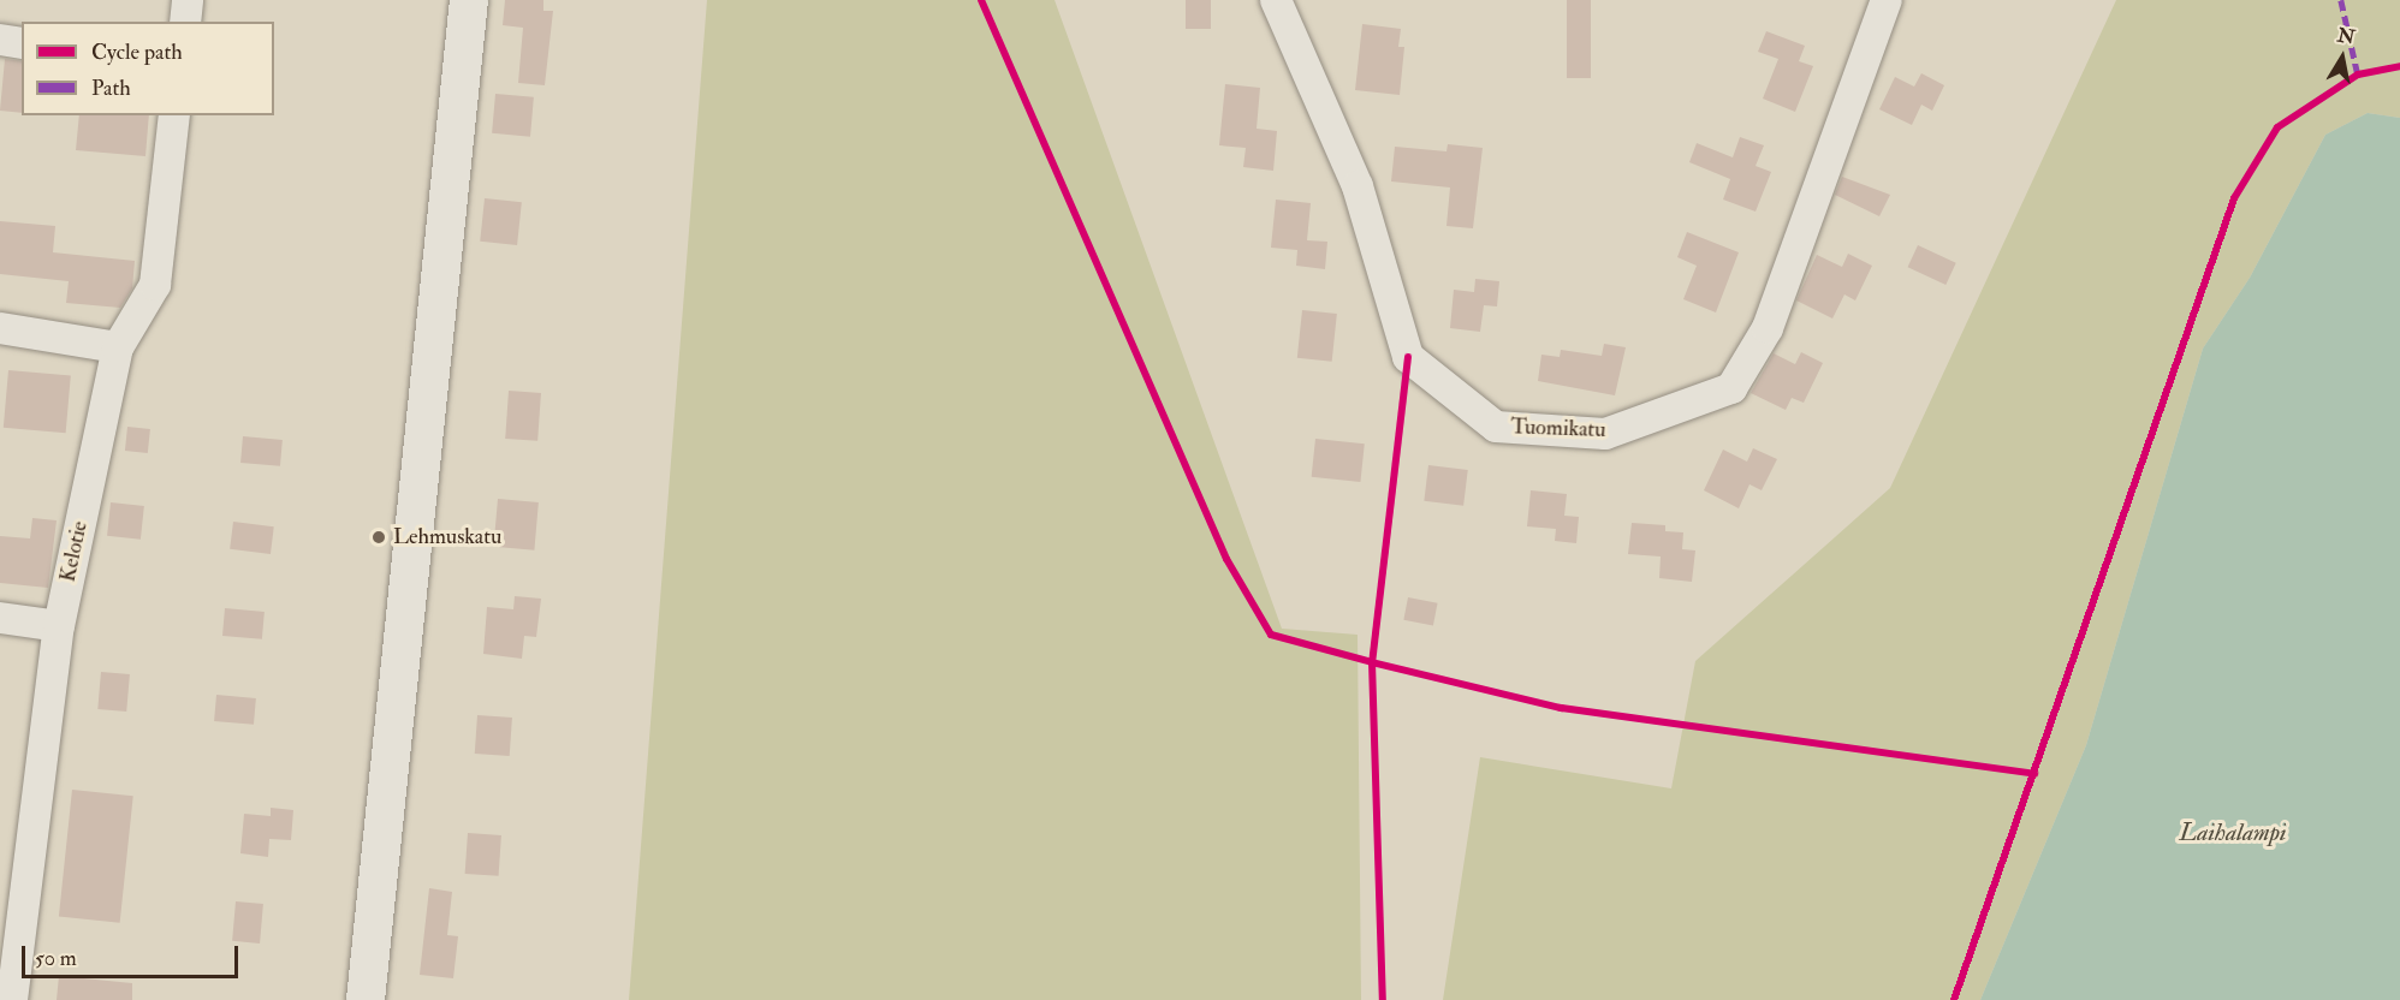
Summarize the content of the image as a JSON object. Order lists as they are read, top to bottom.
{
  "streets": {
    "street": ["Tuomikatu", "Kelotie"]
  },
  "water": ["Laihalampi"],
  "places": ["Lehmuskatu"],
  "legend": ["Cycle path", "Path"],
  "scale_bar": "50 m",
  "north": "top"
}
